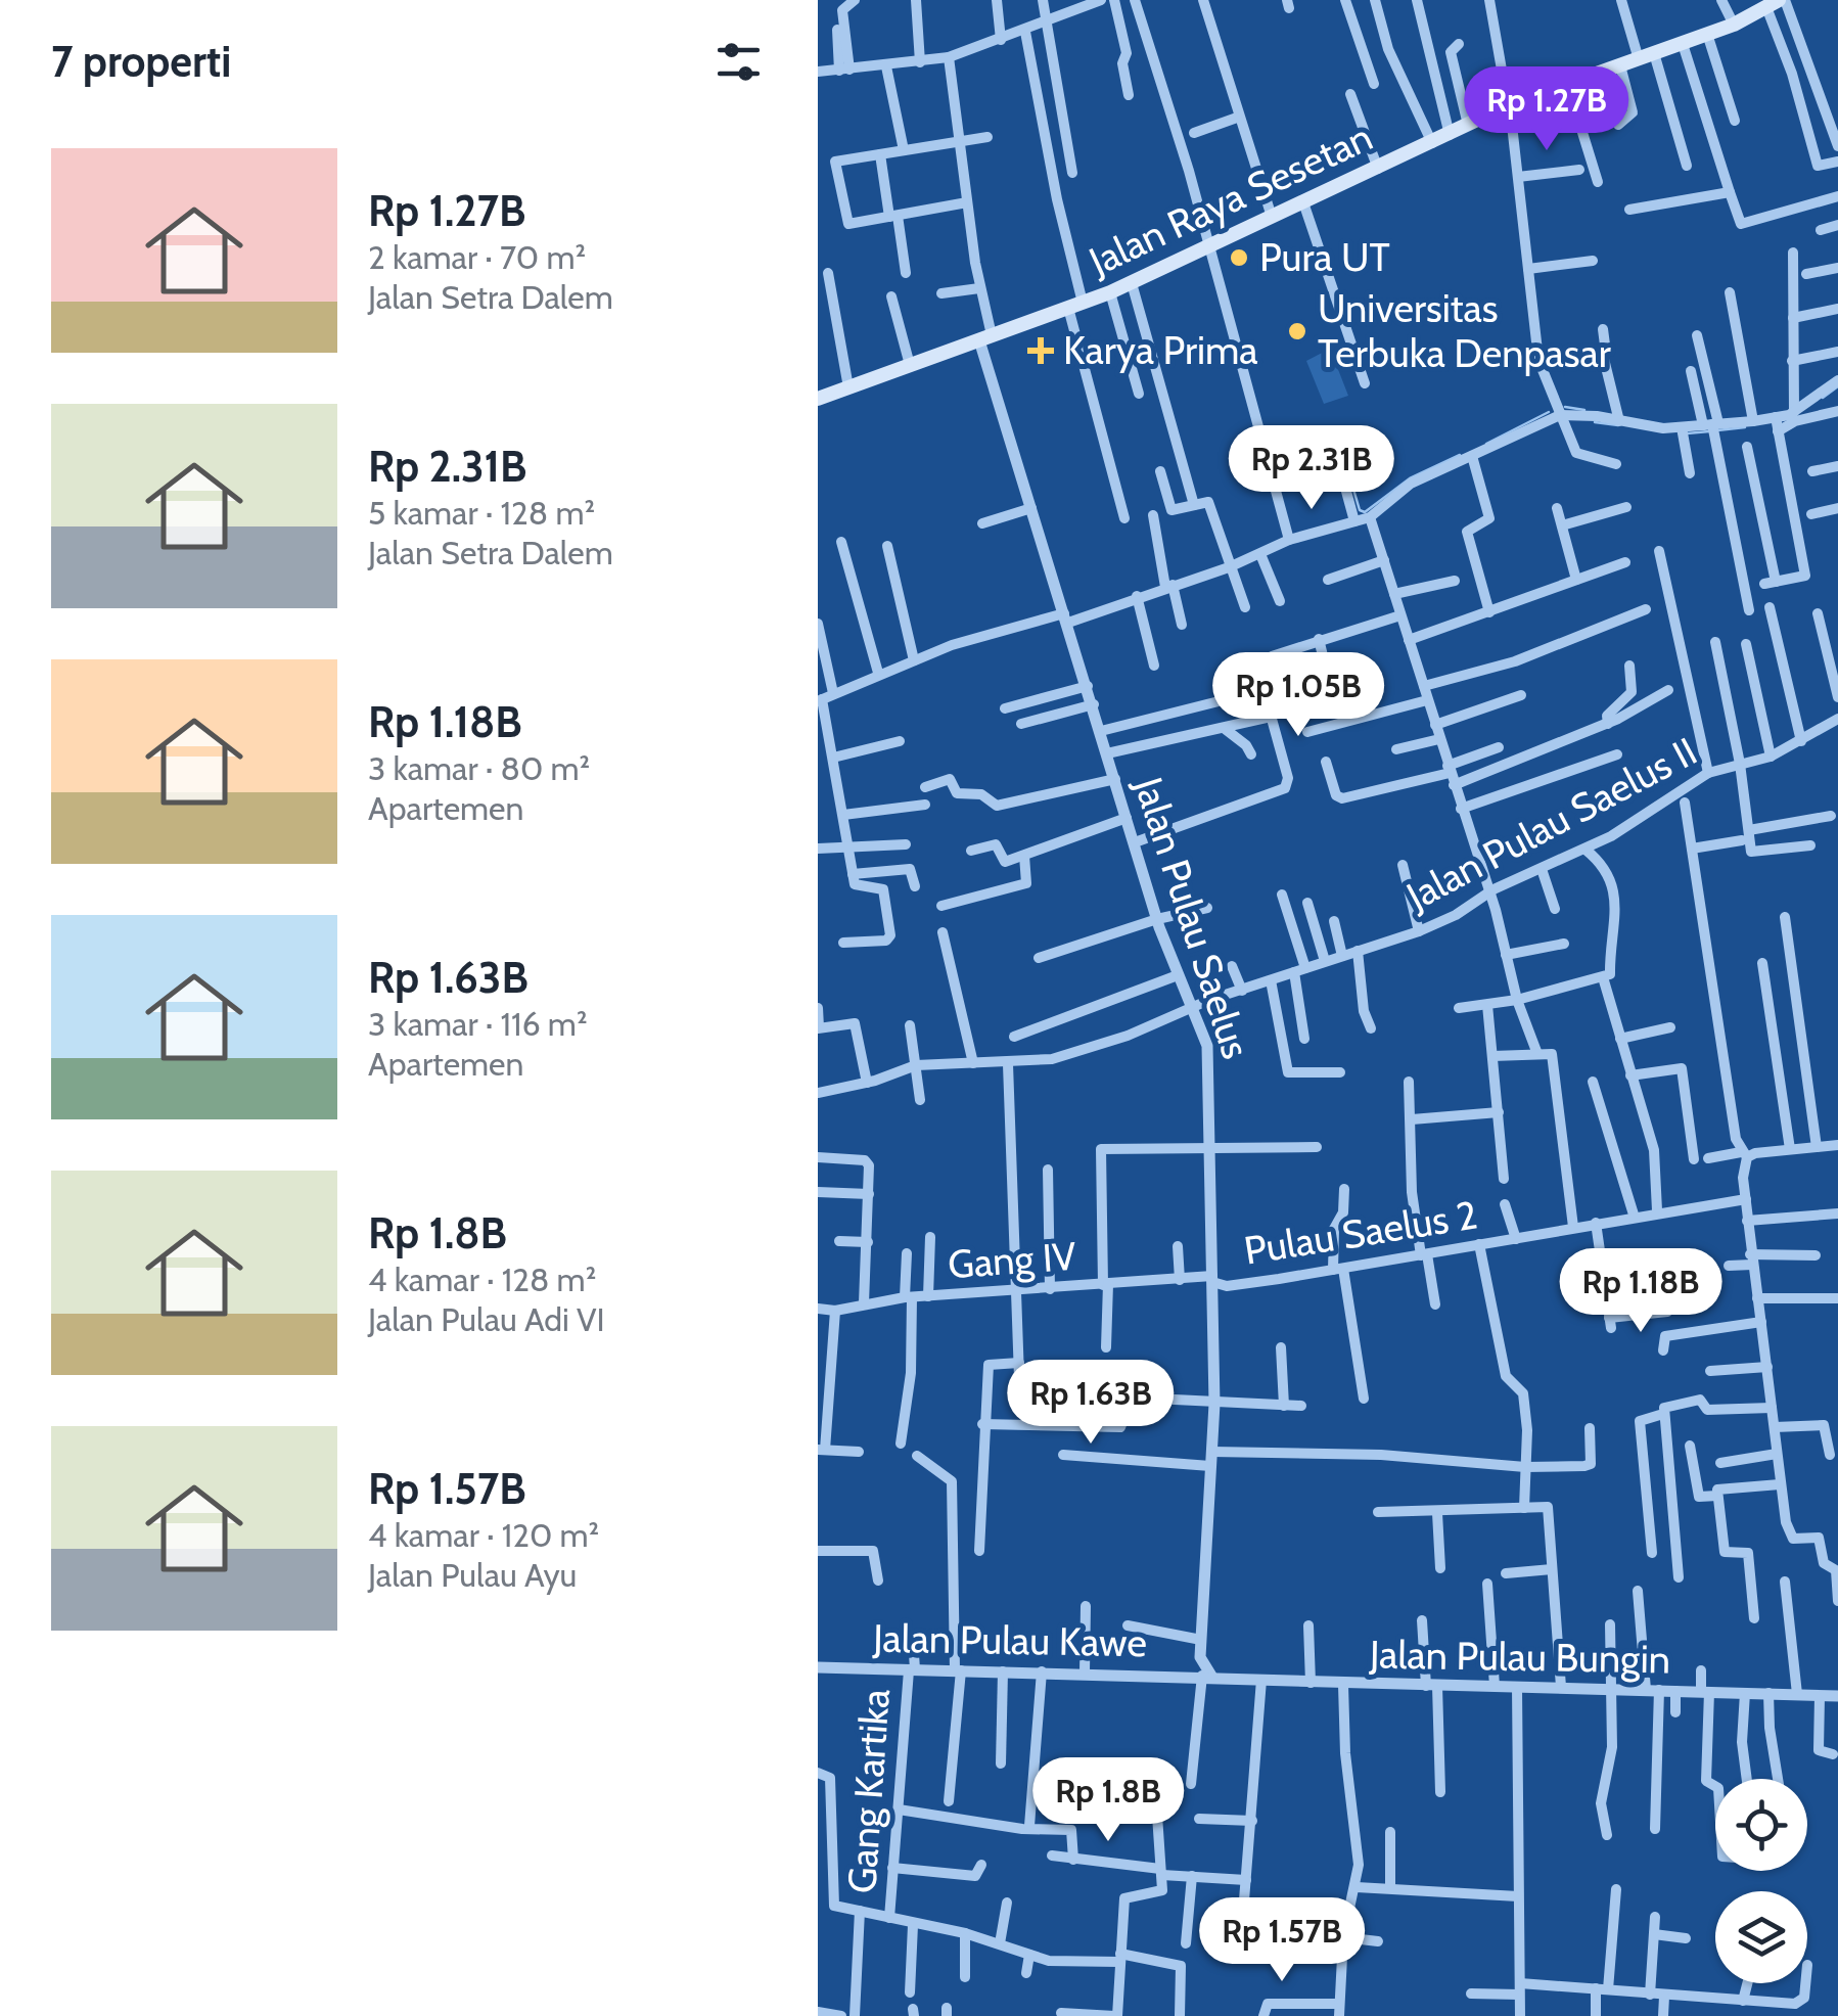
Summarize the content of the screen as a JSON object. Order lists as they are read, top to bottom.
{
  "streets": {
    "main road": ["Jalan Raya Sesetan"],
    "street": [
      "Jalan Pulau Saelus II",
      "Jalan Pulau Saelus",
      "Pulau Saelus 2",
      "Gang IV",
      "Jalan Pulau Kawe",
      "Jalan Pulau Bungin",
      "Gang Kartika"
    ]
  },
  "crossings": [
    ["Jalan Raya Sesetan", "Jalan Pulau Saelus"],
    ["Jalan Pulau Saelus II", "Jalan Pulau Saelus"],
    ["Jalan Pulau Saelus", "Pulau Saelus 2"],
    ["Jalan Pulau Saelus", "Gang IV"],
    ["Pulau Saelus 2", "Gang IV"],
    ["Jalan Pulau Kawe", "Jalan Pulau Bungin"],
    ["Jalan Pulau Kawe", "Gang Kartika"]
  ],
  "places": {
    "other": ["Pura UT", "Universitas Terbuka Denpasar"],
    "health": ["Karya Prima"]
  },
  "page": {
    "heading": "7 properti",
    "price": [
      "Rp 1.27B",
      "Rp 2.31B",
      "Rp 1.05B",
      "Rp 1.18B",
      "Rp 1.63B",
      "Rp 1.8B",
      "Rp 1.57B"
    ],
    "list": [
      {
        "name": "Rp 1.27B",
        "note": "2 kamar · 70 m² · Jalan Setra Dalem"
      },
      {
        "name": "Rp 2.31B",
        "note": "5 kamar · 128 m² · Jalan Setra Dalem"
      },
      {
        "name": "Rp 1.18B",
        "note": "3 kamar · 80 m² · Apartemen"
      },
      {
        "name": "Rp 1.63B",
        "note": "3 kamar · 116 m² · Apartemen"
      },
      {
        "name": "Rp 1.8B",
        "note": "4 kamar · 128 m² · Jalan Pulau Adi VI"
      },
      {
        "name": "Rp 1.57B",
        "note": "4 kamar · 120 m² · Jalan Pulau Ayu"
      }
    ]
  }
}
